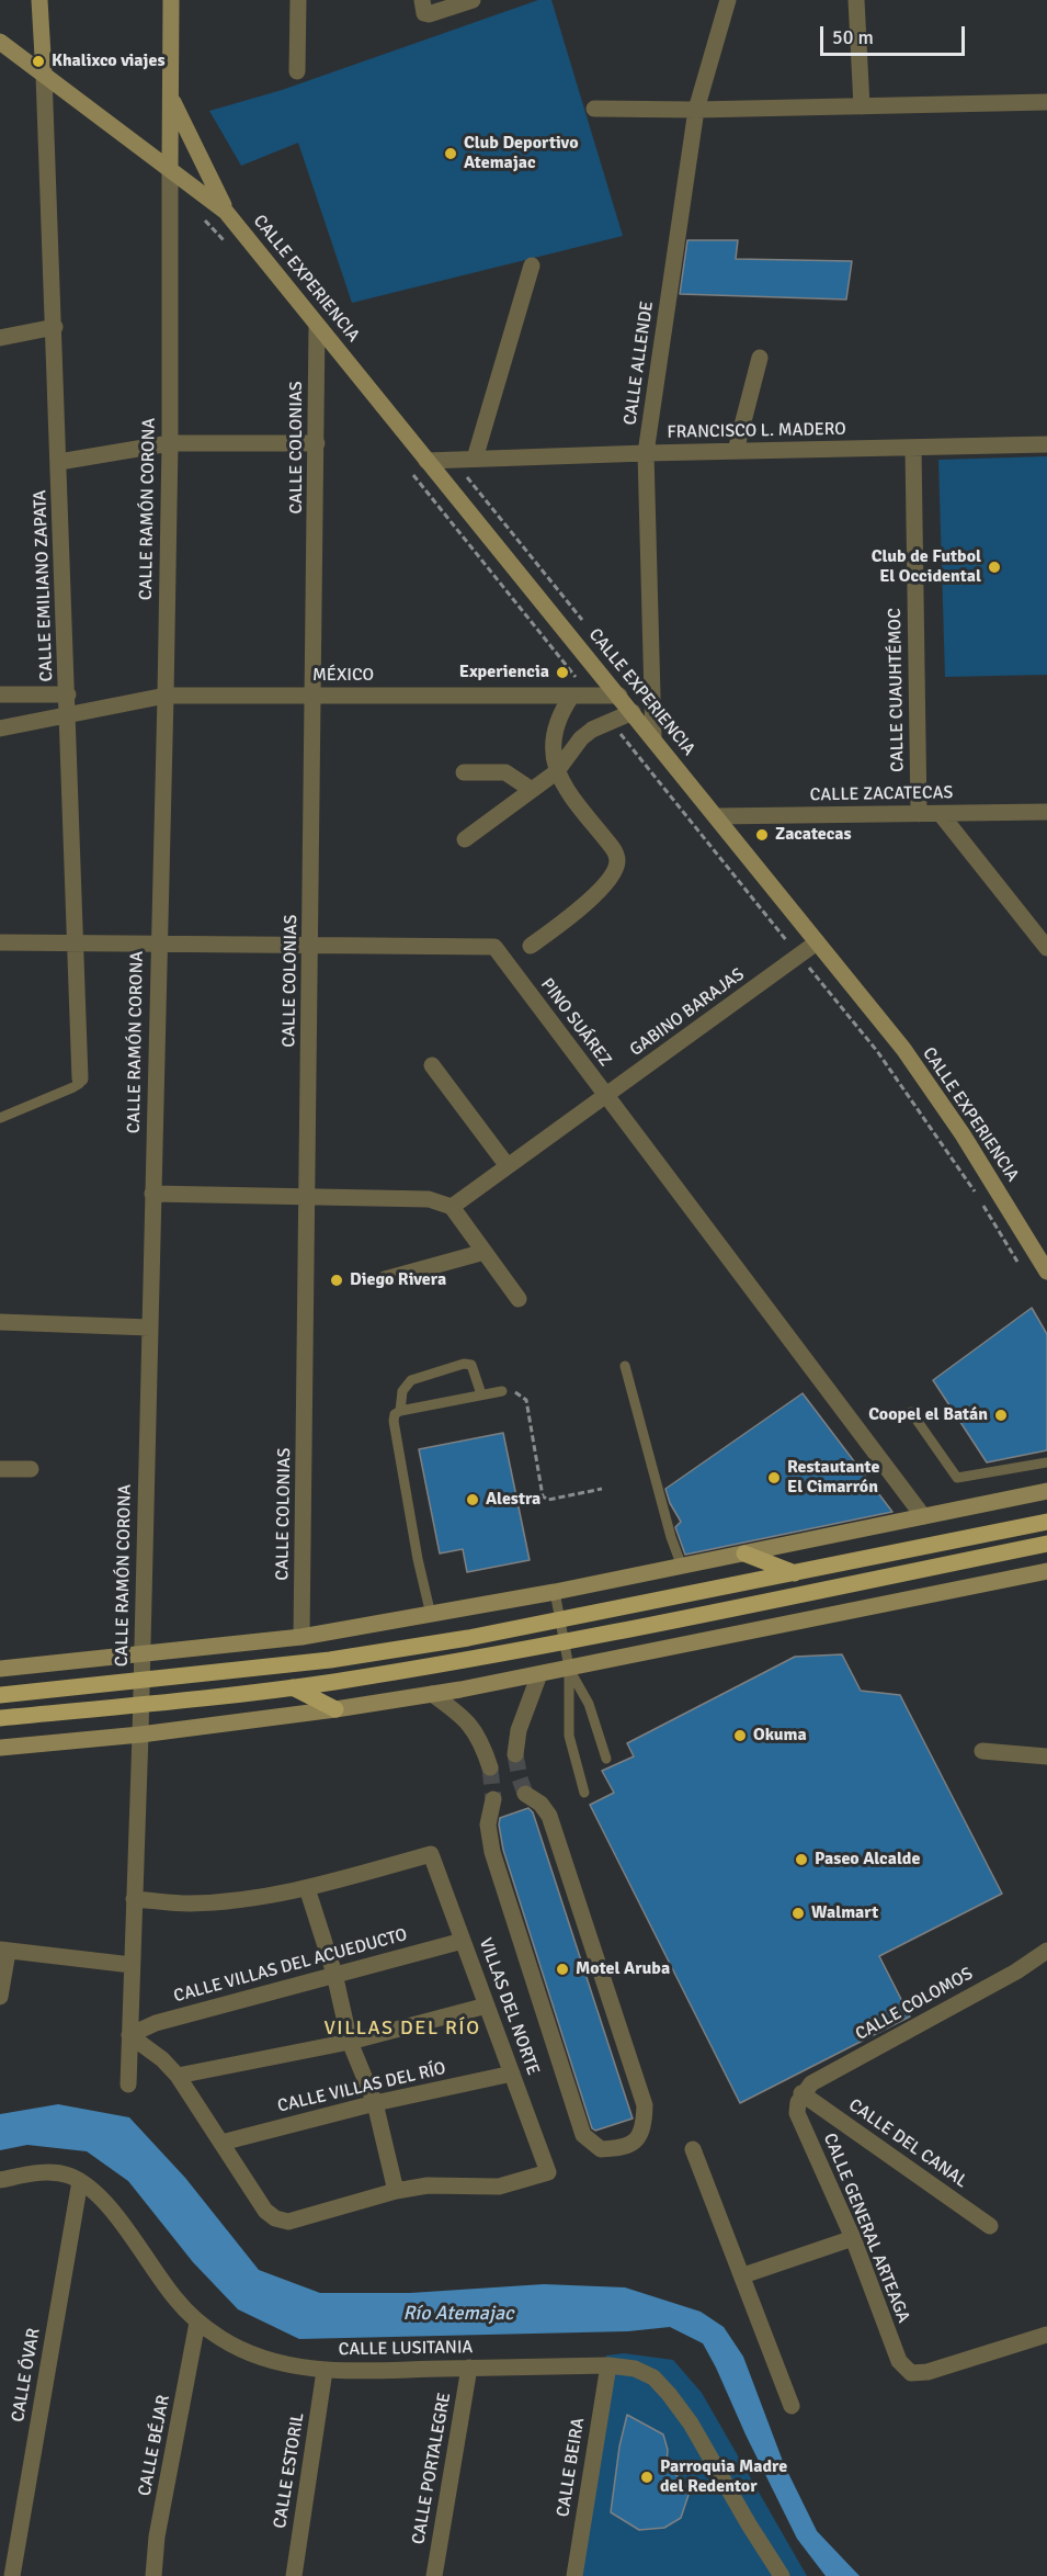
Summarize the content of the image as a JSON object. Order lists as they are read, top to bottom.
{
  "streets": {
    "street": [
      "CALLE EXPERIENCIA",
      "CALLE ALLENDE",
      "FRANCISCO L. MADERO",
      "CALLE COLONIAS",
      "CALLE RAMÓN CORONA",
      "CALLE EMILIANO ZAPATA",
      "MÉXICO",
      "CALLE CUAUHTÉMOC",
      "CALLE ZACATECAS",
      "GABINO BARAJAS",
      "PINO SUÁREZ",
      "CALLE VILLAS DEL ACUEDUCTO",
      "CALLE COLOMOS",
      "VILLAS DEL NORTE",
      "CALLE VILLAS DEL RÍO",
      "CALLE DEL CANAL",
      "CALLE GENERAL ARTEAGA",
      "CALLE LUSITANIA",
      "CALLE ÓVAR",
      "CALLE BÉJAR",
      "CALLE BEIRA",
      "CALLE PORTALEGRE",
      "CALLE ESTORIL"
    ]
  },
  "crossings": [
    ["CALLE EXPERIENCIA", "CALLE ALLENDE"],
    ["CALLE EXPERIENCIA", "FRANCISCO L. MADERO"],
    ["CALLE EXPERIENCIA", "CALLE COLONIAS"],
    ["CALLE EXPERIENCIA", "CALLE RAMÓN CORONA"],
    ["CALLE EXPERIENCIA", "CALLE EMILIANO ZAPATA"],
    ["CALLE EXPERIENCIA", "MÉXICO"],
    ["CALLE EXPERIENCIA", "CALLE ZACATECAS"],
    ["CALLE EXPERIENCIA", "GABINO BARAJAS"],
    ["CALLE ALLENDE", "FRANCISCO L. MADERO"],
    ["FRANCISCO L. MADERO", "CALLE CUAUHTÉMOC"],
    ["CALLE COLONIAS", "MÉXICO"],
    ["CALLE COLONIAS", "PINO SUÁREZ"],
    ["CALLE RAMÓN CORONA", "MÉXICO"],
    ["CALLE RAMÓN CORONA", "PINO SUÁREZ"],
    ["CALLE RAMÓN CORONA", "CALLE VILLAS DEL ACUEDUCTO"],
    ["CALLE EMILIANO ZAPATA", "MÉXICO"],
    ["CALLE EMILIANO ZAPATA", "PINO SUÁREZ"],
    ["CALLE CUAUHTÉMOC", "CALLE ZACATECAS"],
    ["GABINO BARAJAS", "PINO SUÁREZ"],
    ["CALLE VILLAS DEL ACUEDUCTO", "VILLAS DEL NORTE"],
    ["CALLE COLOMOS", "CALLE DEL CANAL"],
    ["CALLE COLOMOS", "CALLE GENERAL ARTEAGA"],
    ["VILLAS DEL NORTE", "CALLE VILLAS DEL RÍO"],
    ["CALLE DEL CANAL", "CALLE GENERAL ARTEAGA"],
    ["CALLE LUSITANIA", "CALLE ÓVAR"],
    ["CALLE LUSITANIA", "CALLE BÉJAR"],
    ["CALLE LUSITANIA", "CALLE BEIRA"],
    ["CALLE LUSITANIA", "CALLE PORTALEGRE"],
    ["CALLE LUSITANIA", "CALLE ESTORIL"]
  ],
  "districts": ["VILLAS DEL RÍO"],
  "water": ["Río Atemajac"],
  "places": [
    "Khalixco viajes",
    "Club Deportivo Atemajac",
    "Club de Futbol El Occidental",
    "Experiencia",
    "Zacatecas",
    "Diego Rivera",
    "Coopel el Batán",
    "Restautante El Cimarrón",
    "Alestra",
    "Okuma",
    "Paseo Alcalde",
    "Walmart",
    "Motel Aruba",
    "Parroquia Madre del Redentor"
  ],
  "scale_bar": "50 m"
}
